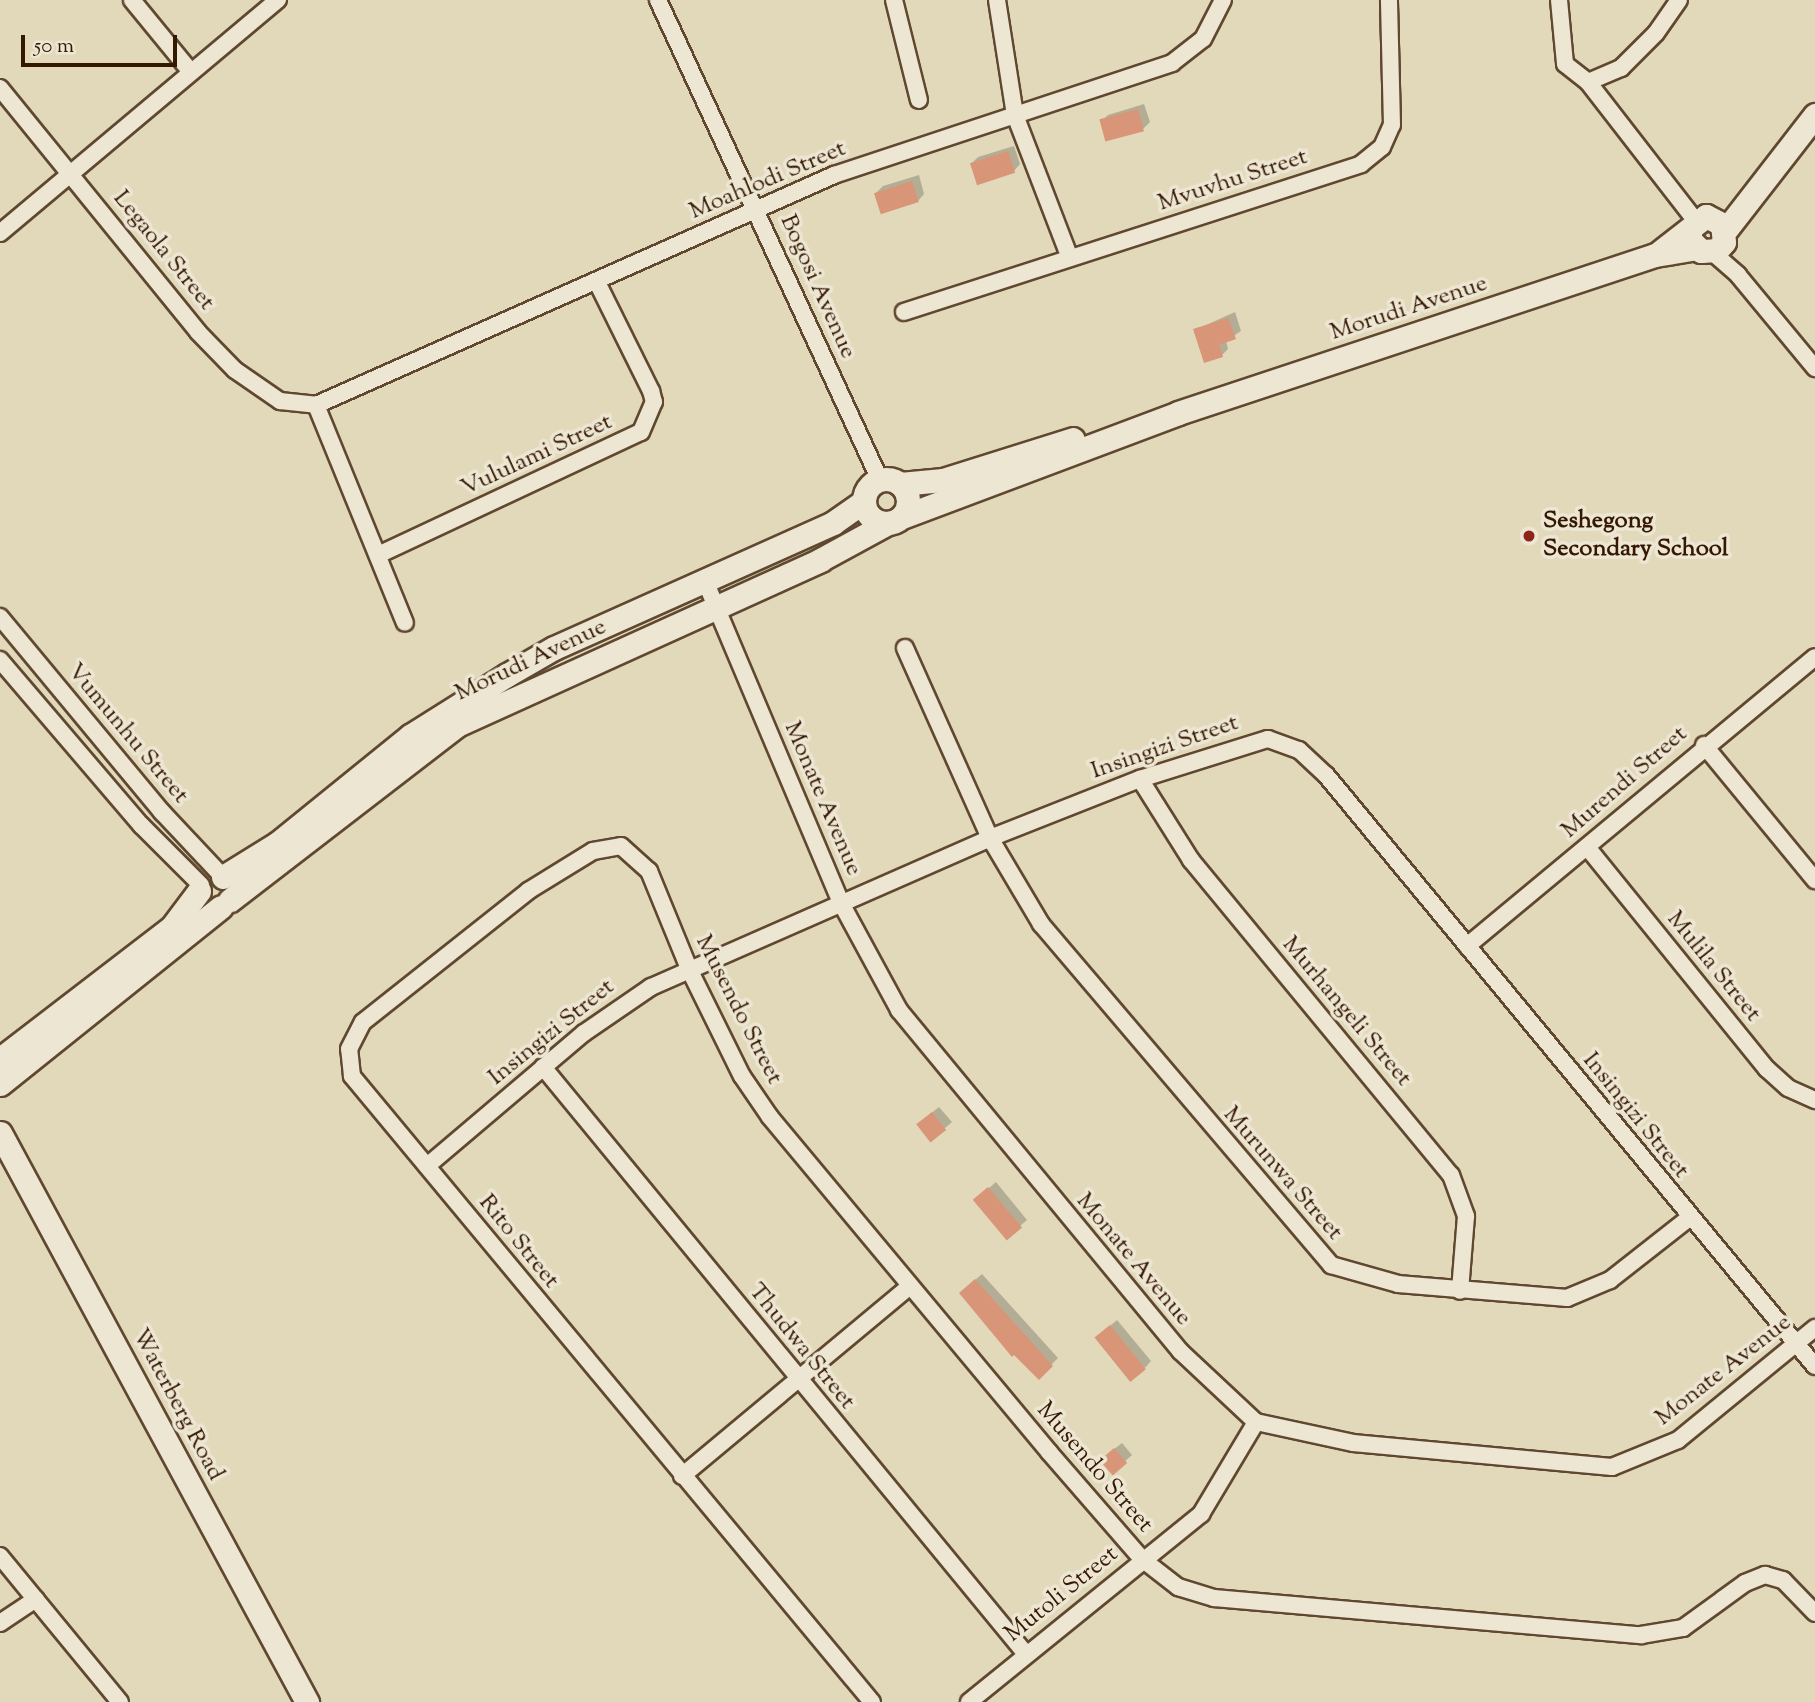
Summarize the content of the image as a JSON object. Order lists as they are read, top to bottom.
{
  "streets": {
    "street": [
      "Moahlodi Street",
      "Mvuvhu Street",
      "Legaola Street",
      "Bogosi Avenue",
      "Morudi Avenue",
      "Vululami Street",
      "Vumunhu Street",
      "Insingizi Street",
      "Murendi Street",
      "Monate Avenue",
      "Mulila Street",
      "Musendo Street",
      "Murhangeli Street",
      "Murunwa Street",
      "Rito Street",
      "Thudwa Street",
      "Waterberg Road",
      "Mutoli Street"
    ]
  },
  "crossings": [
    ["Moahlodi Street", "Legaola Street"],
    ["Moahlodi Street", "Bogosi Avenue"],
    ["Moahlodi Street", "Vululami Street"],
    ["Bogosi Avenue", "Morudi Avenue"],
    ["Morudi Avenue", "Vumunhu Street"],
    ["Morudi Avenue", "Monate Avenue"],
    ["Insingizi Street", "Murendi Street"],
    ["Insingizi Street", "Monate Avenue"],
    ["Insingizi Street", "Musendo Street"],
    ["Insingizi Street", "Murhangeli Street"],
    ["Insingizi Street", "Murunwa Street"],
    ["Insingizi Street", "Rito Street"],
    ["Insingizi Street", "Thudwa Street"],
    ["Murendi Street", "Mulila Street"],
    ["Monate Avenue", "Mutoli Street"],
    ["Musendo Street", "Rito Street"],
    ["Musendo Street", "Mutoli Street"],
    ["Murhangeli Street", "Murunwa Street"],
    ["Thudwa Street", "Mutoli Street"]
  ],
  "places": ["Seshegong Secondary School"],
  "scale_bar": "50 m"
}
